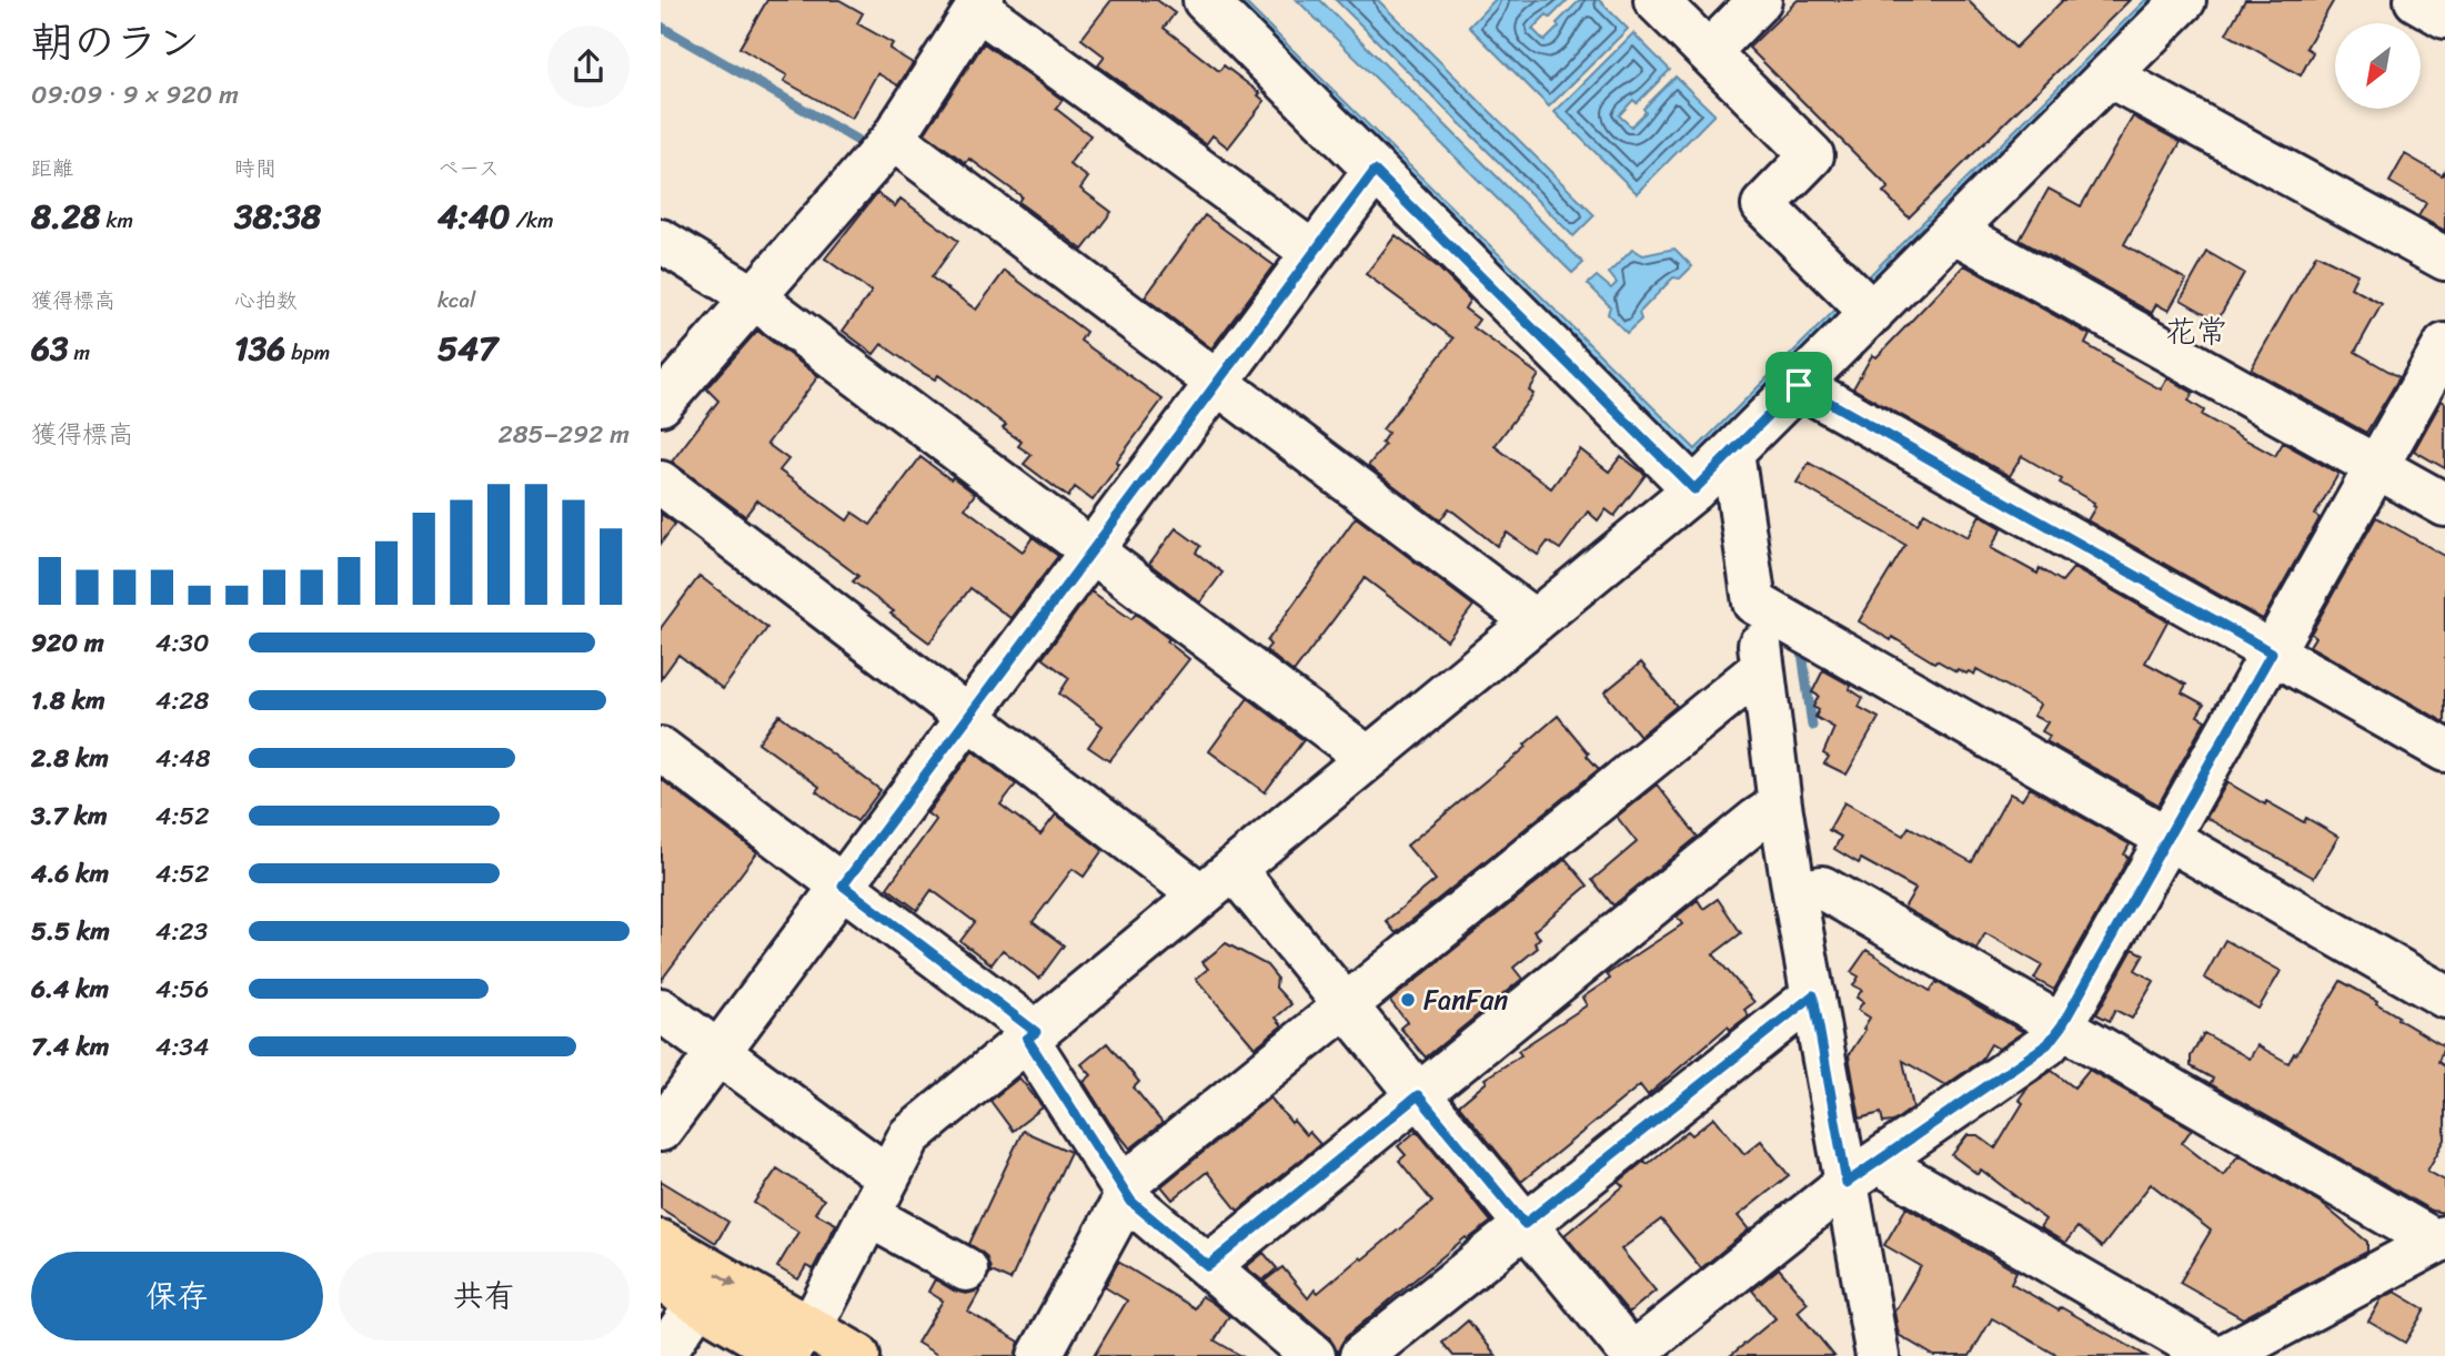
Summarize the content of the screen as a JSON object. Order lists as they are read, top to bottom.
{
  "districts": ["花常"],
  "places": ["FanFan"],
  "north": "bottom left",
  "page": {
    "heading": ["朝のラン", "09:09 · 9 × 920 m"],
    "stats": [
      ["距離", "8.28 km"],
      ["時間", "38:38"],
      ["ペース", "4:40 /km"],
      ["獲得標高", "63 m"],
      ["心拍数", "136 bpm"],
      ["kcal", "547"]
    ],
    "chart": ["獲得標高", "285–292 m"],
    "list": [
      {
        "name": "920 m",
        "note": "4:30"
      },
      {
        "name": "1.8 km",
        "note": "4:28"
      },
      {
        "name": "2.8 km",
        "note": "4:48"
      },
      {
        "name": "3.7 km",
        "note": "4:52"
      },
      {
        "name": "4.6 km",
        "note": "4:52"
      },
      {
        "name": "5.5 km",
        "note": "4:23"
      },
      {
        "name": "6.4 km",
        "note": "4:56"
      },
      {
        "name": "7.4 km",
        "note": "4:34"
      }
    ],
    "buttons": ["保存", "共有"]
  }
}
